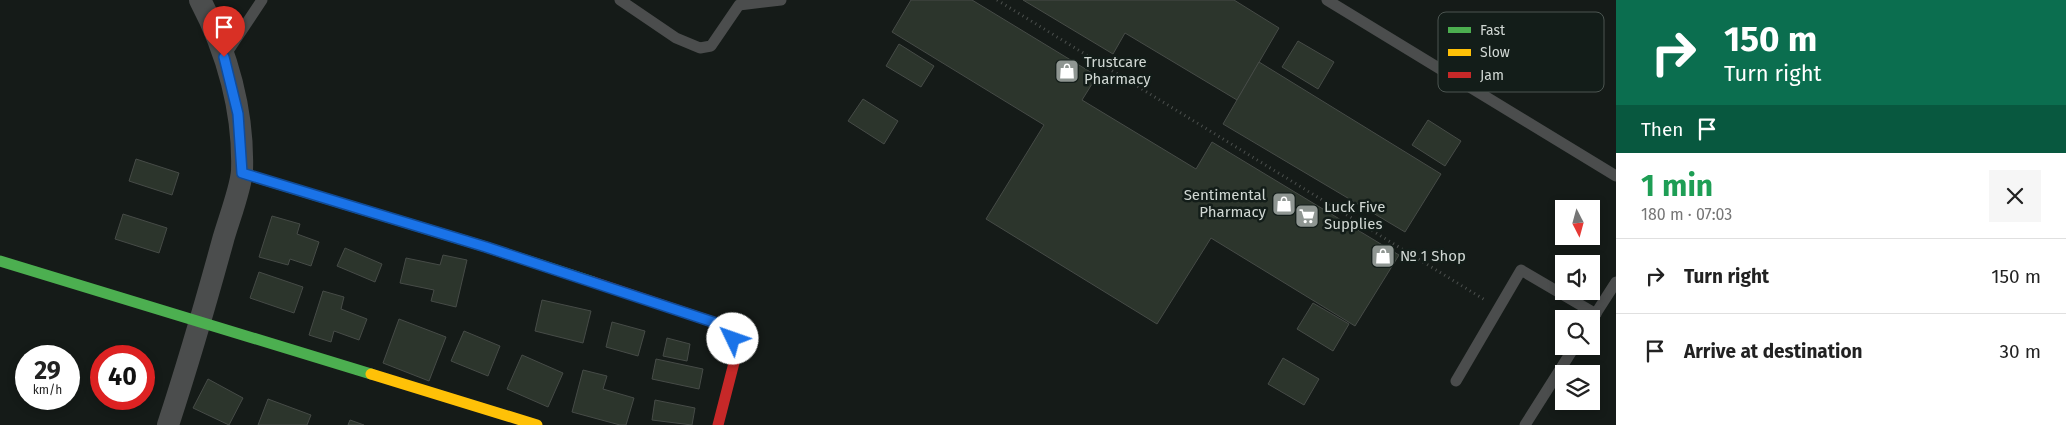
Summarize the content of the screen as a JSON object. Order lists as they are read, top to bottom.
{
  "places": {
    "shop": ["Trustcare Pharmacy", "Sentimental Pharmacy", "№ 1 Shop"],
    "supermarket": ["Luck Five Supplies"]
  },
  "legend": ["Fast", "Slow", "Jam"],
  "north": "bottom",
  "page": {
    "turn": ["150 m", "Turn right"],
    "then": "Then",
    "heading": ["1 min", "180 m · 07:03"],
    "list": [
      {
        "name": "Turn right",
        "value": "150 m"
      },
      {
        "name": "Arrive at destination",
        "value": "30 m"
      }
    ],
    "speed": "29 km/h",
    "limit": "40"
  }
}
